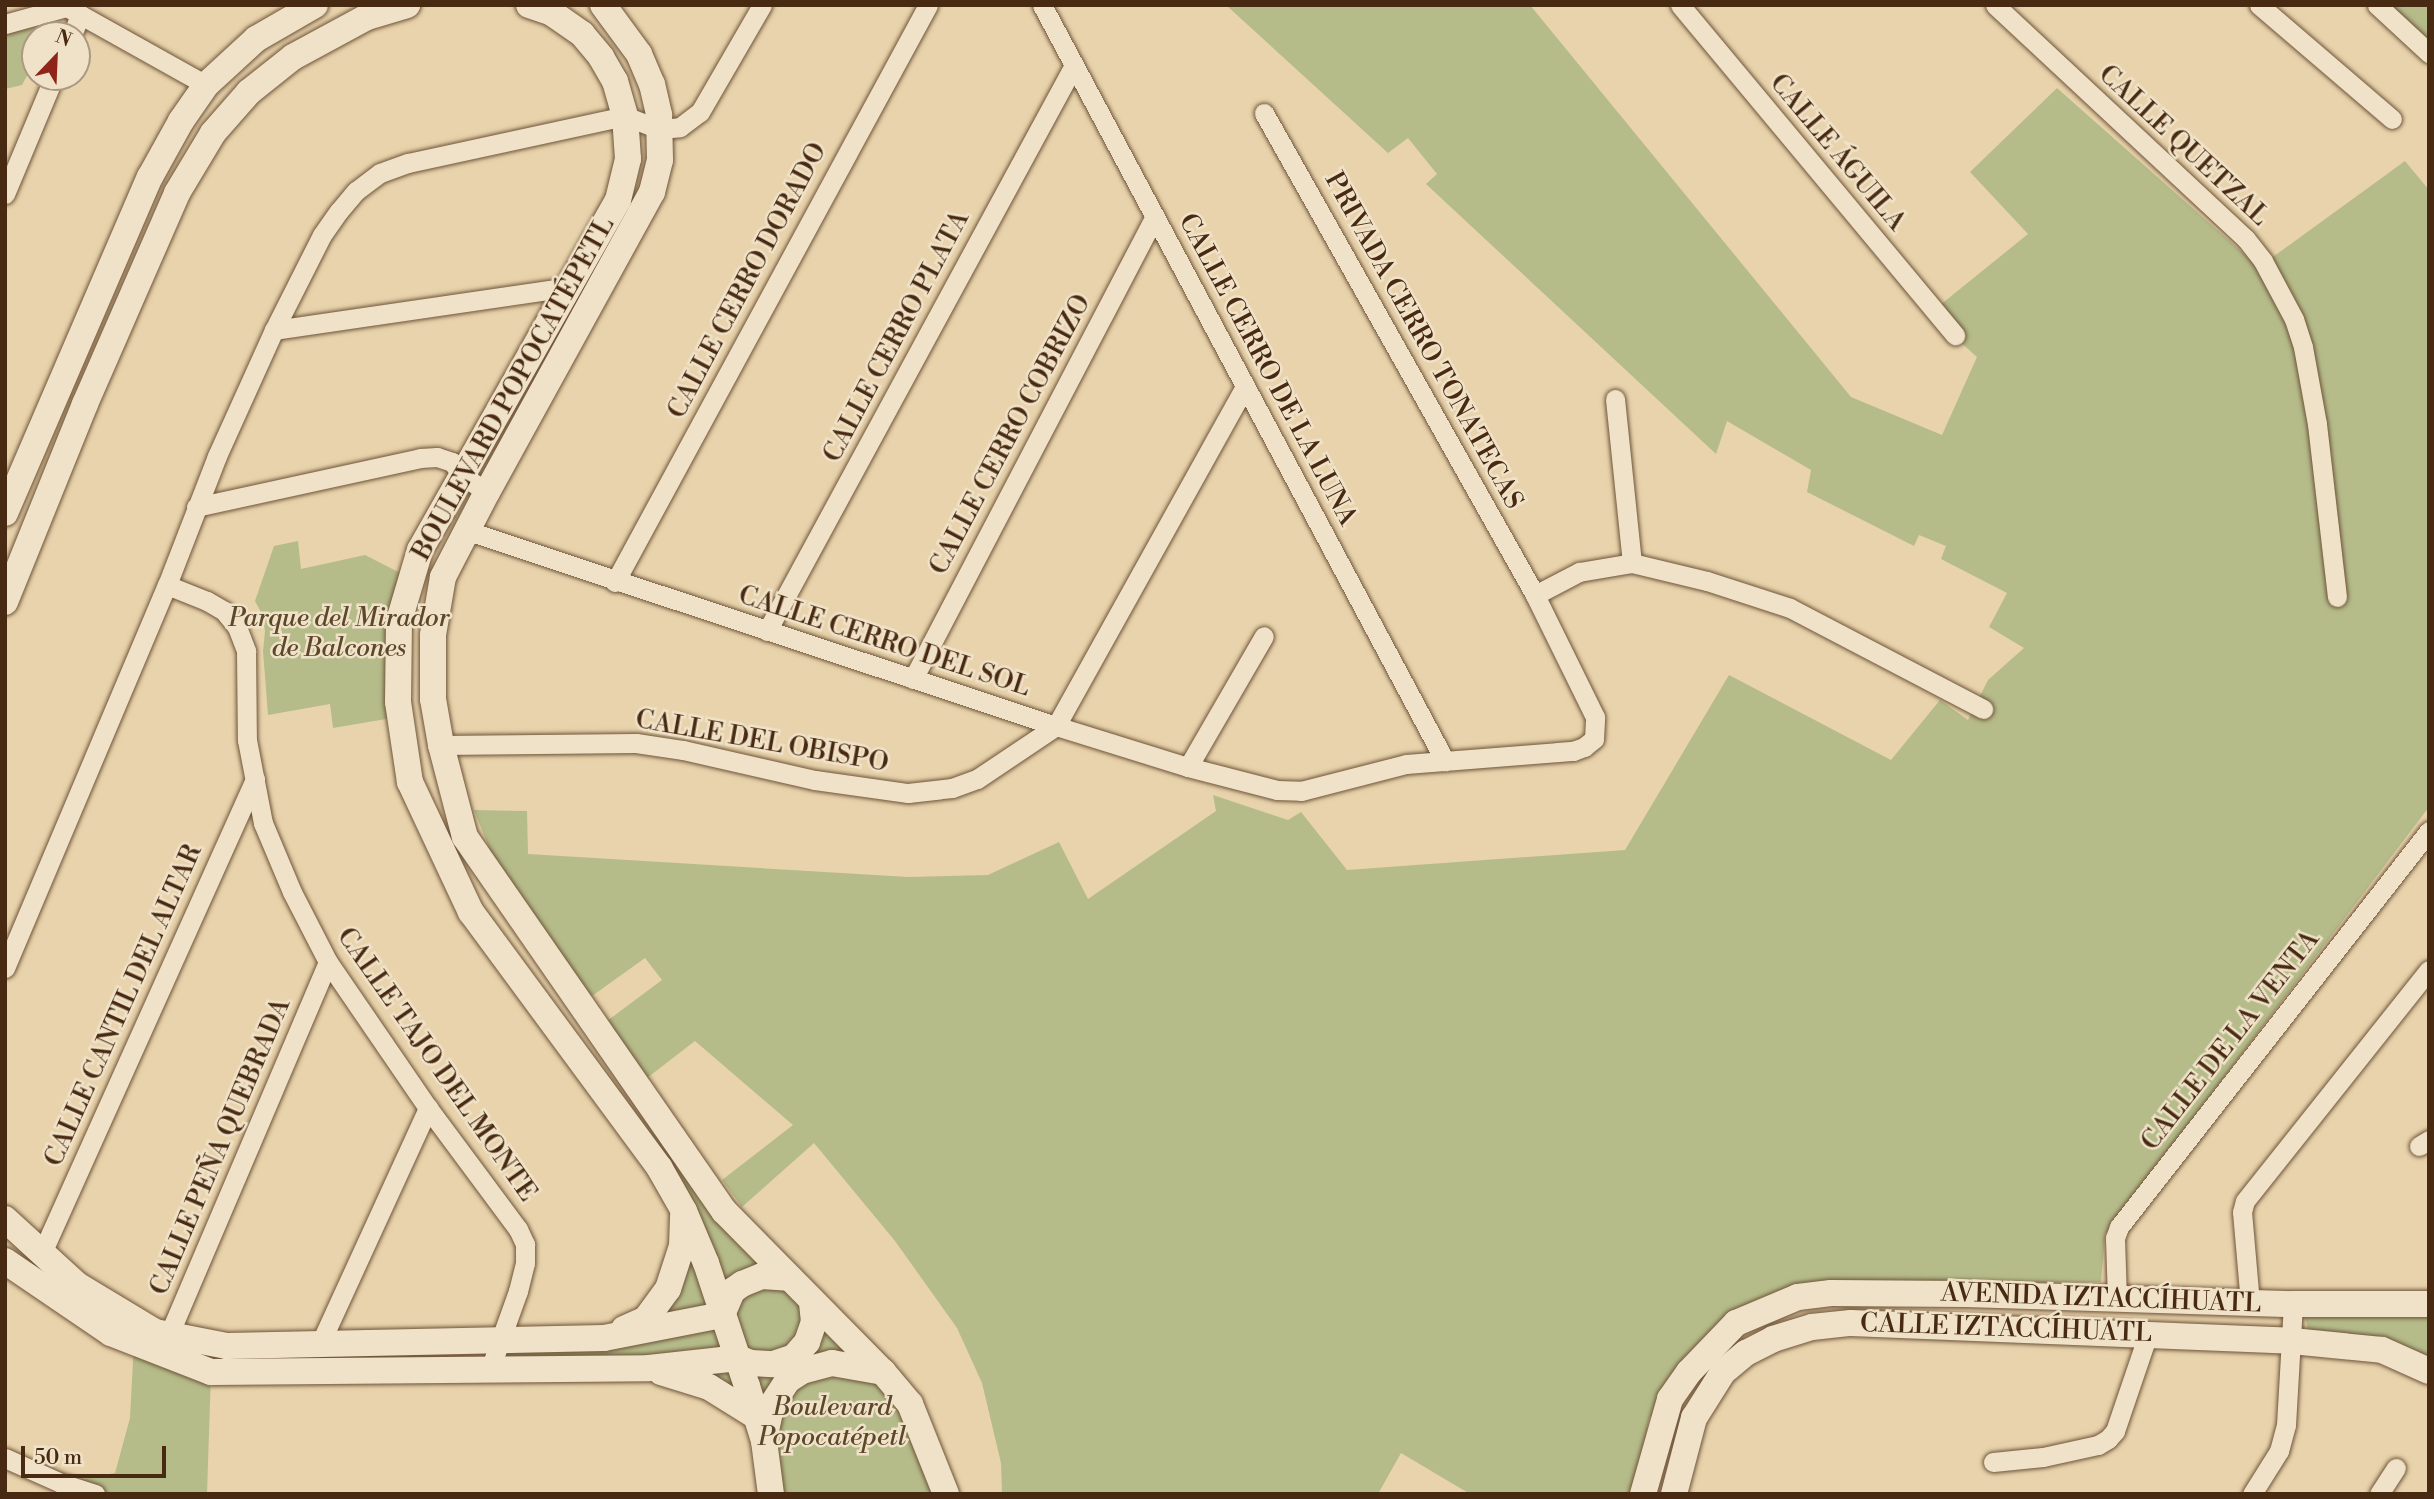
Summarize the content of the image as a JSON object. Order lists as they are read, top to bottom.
{
  "streets": {
    "street": [
      "CALLE QUETZAL",
      "CALLE ÁGUILA",
      "CALLE CERRO DORADO",
      "CALLE CERRO PLATA",
      "PRIVADA CERRO TONATECAS",
      "CALLE CERRO DE LA LUNA",
      "BOULEVARD POPOCATÉPETL",
      "CALLE CERRO COBRIZO",
      "CALLE CERRO DEL SOL",
      "CALLE DEL OBISPO",
      "CALLE CANTIL DEL ALTAR",
      "CALLE DE LA VENTA",
      "CALLE TAJO DEL MONTE",
      "CALLE PEÑA QUEBRADA",
      "AVENIDA IZTACCÍHUATL",
      "CALLE IZTACCÍHUATL"
    ]
  },
  "crossings": [
    ["CALLE CERRO DORADO", "CALLE CERRO DEL SOL"],
    ["CALLE CERRO PLATA", "CALLE CERRO DE LA LUNA"],
    ["CALLE CERRO PLATA", "CALLE CERRO DEL SOL"],
    ["PRIVADA CERRO TONATECAS", "CALLE CERRO DE LA LUNA"],
    ["PRIVADA CERRO TONATECAS", "CALLE CERRO DEL SOL"],
    ["CALLE CERRO DE LA LUNA", "CALLE CERRO COBRIZO"],
    ["CALLE CERRO DE LA LUNA", "CALLE CERRO DEL SOL"],
    ["BOULEVARD POPOCATÉPETL", "CALLE CERRO DEL SOL"],
    ["BOULEVARD POPOCATÉPETL", "CALLE DEL OBISPO"],
    ["CALLE CERRO COBRIZO", "CALLE CERRO DEL SOL"],
    ["CALLE CERRO DEL SOL", "CALLE DEL OBISPO"],
    ["CALLE CANTIL DEL ALTAR", "CALLE TAJO DEL MONTE"],
    ["CALLE DE LA VENTA", "AVENIDA IZTACCÍHUATL"],
    ["CALLE TAJO DEL MONTE", "CALLE PEÑA QUEBRADA"]
  ],
  "parks": ["Parque del Mirador de Balcones", "Boulevard Popocatépetl"],
  "scale_bar": "50 m",
  "north": "top right"
}
